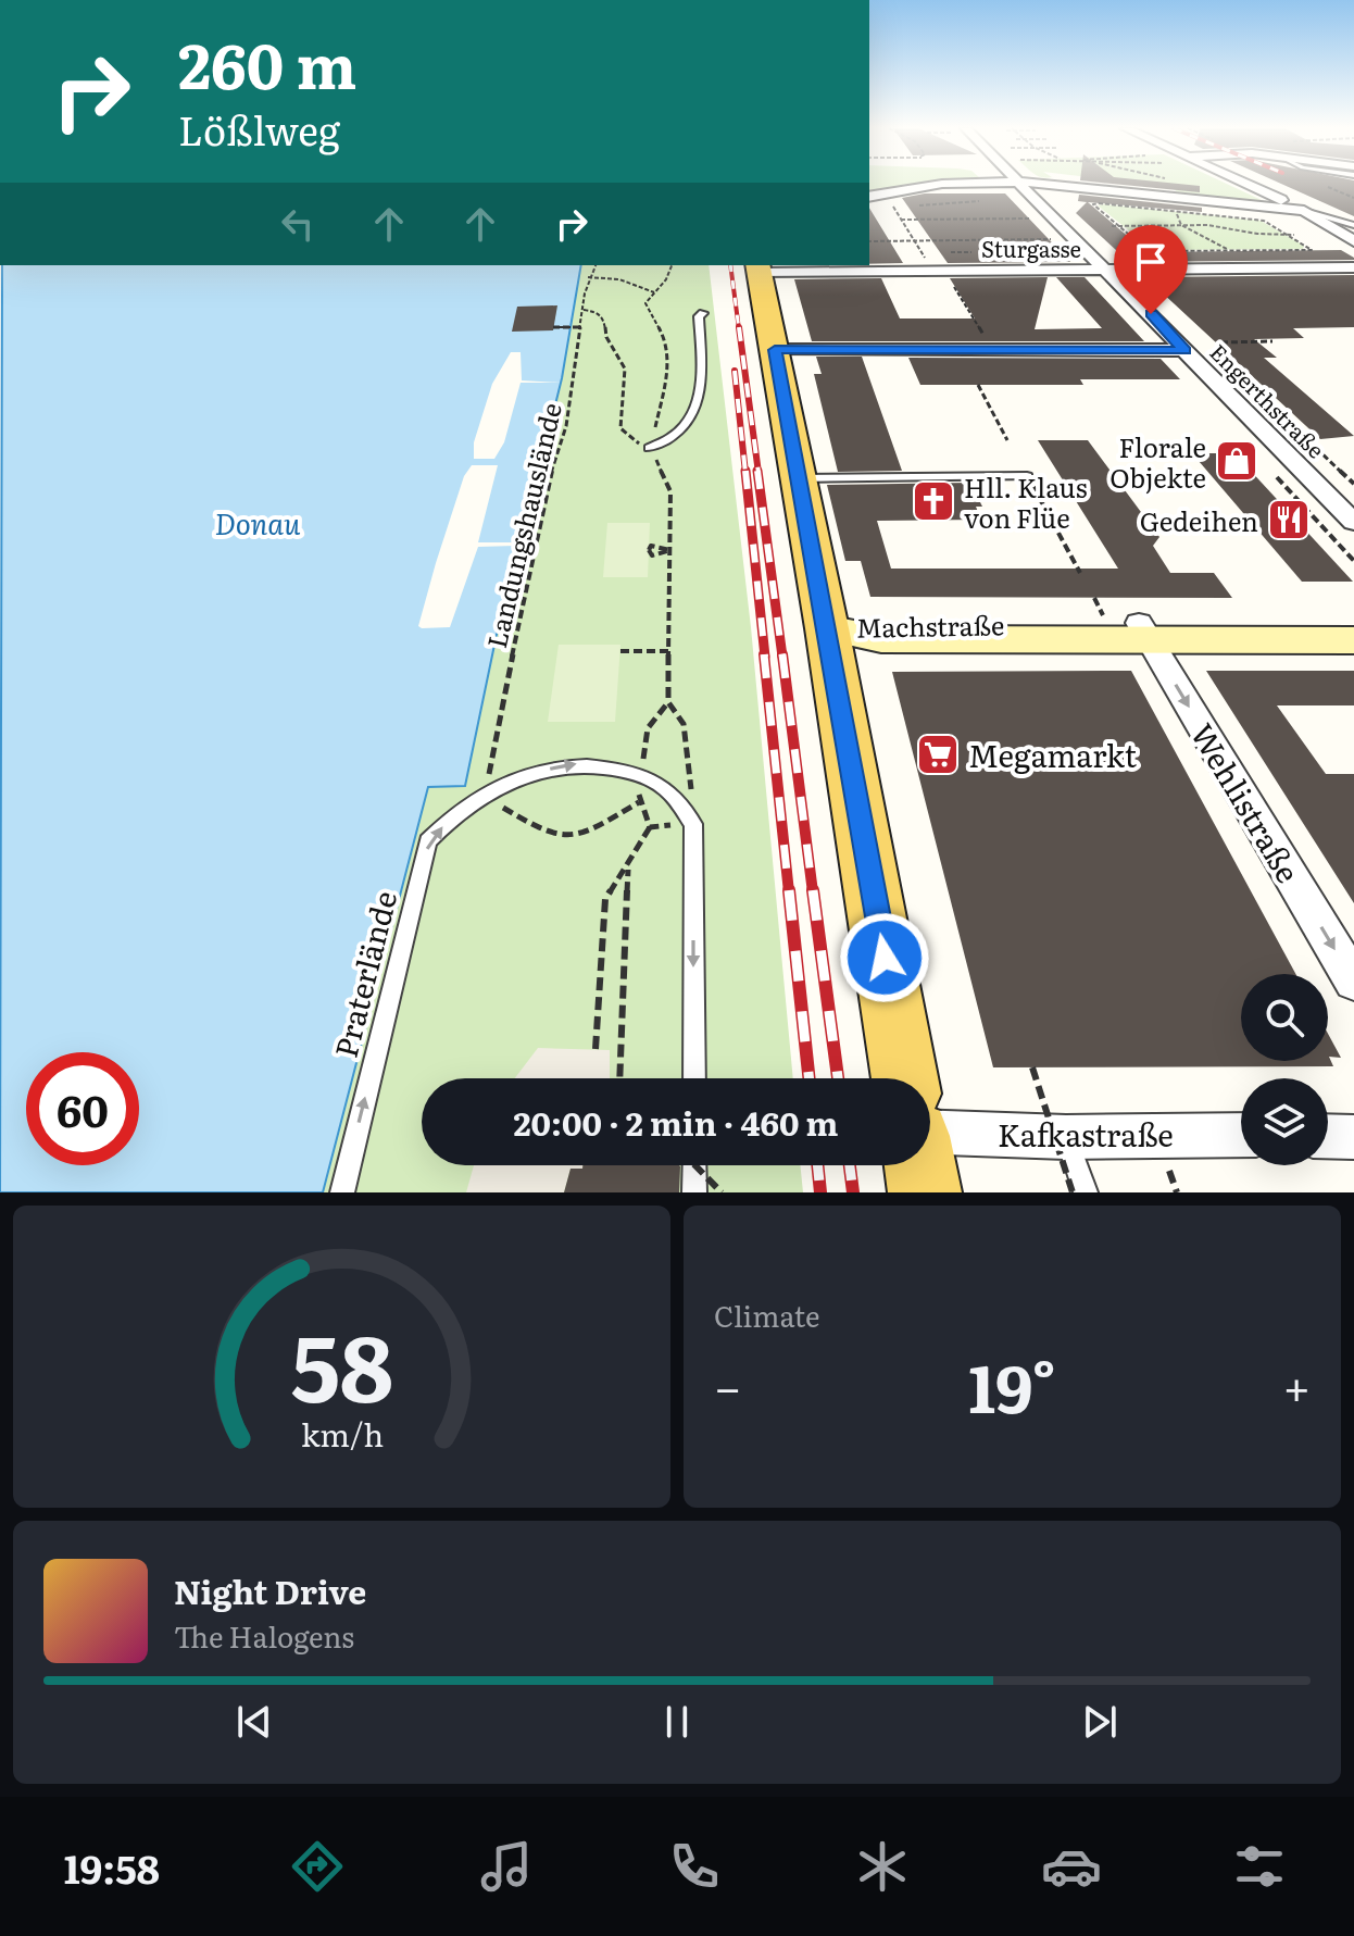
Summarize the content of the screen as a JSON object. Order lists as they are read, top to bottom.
{
  "streets": {
    "main road": ["Machstraße"],
    "street": [
      "Sturgasse",
      "Engerthstraße",
      "Wehlistraße",
      "Kafkastraße"
    ],
    "lane": ["Praterlände"],
    "path": ["Landungshauslände"]
  },
  "crossings": [
    ["Sturgasse", "Engerthstraße"],
    ["Landungshauslände", "Praterlände"],
    ["Machstraße", "Wehlistraße"]
  ],
  "one_way": ["Wehlistraße"],
  "water": ["Donau"],
  "places": {
    "shop": ["Florale Objekte"],
    "church": ["Hll. Klaus von Flüe"],
    "restaurant": ["Gedeihen"],
    "supermarket": ["Megamarkt"]
  },
  "page": {
    "turn": ["260 m", "Lößlweg"],
    "limit": "60",
    "trip": "20:00 · 2 min · 460 m",
    "tile": "Climate",
    "heat": ["−", "19°", "+"],
    "song": ["Night Drive", "The Halogens"],
    "tabs": "19:58",
    "gauge": ["58", "km/h"]
  }
}
